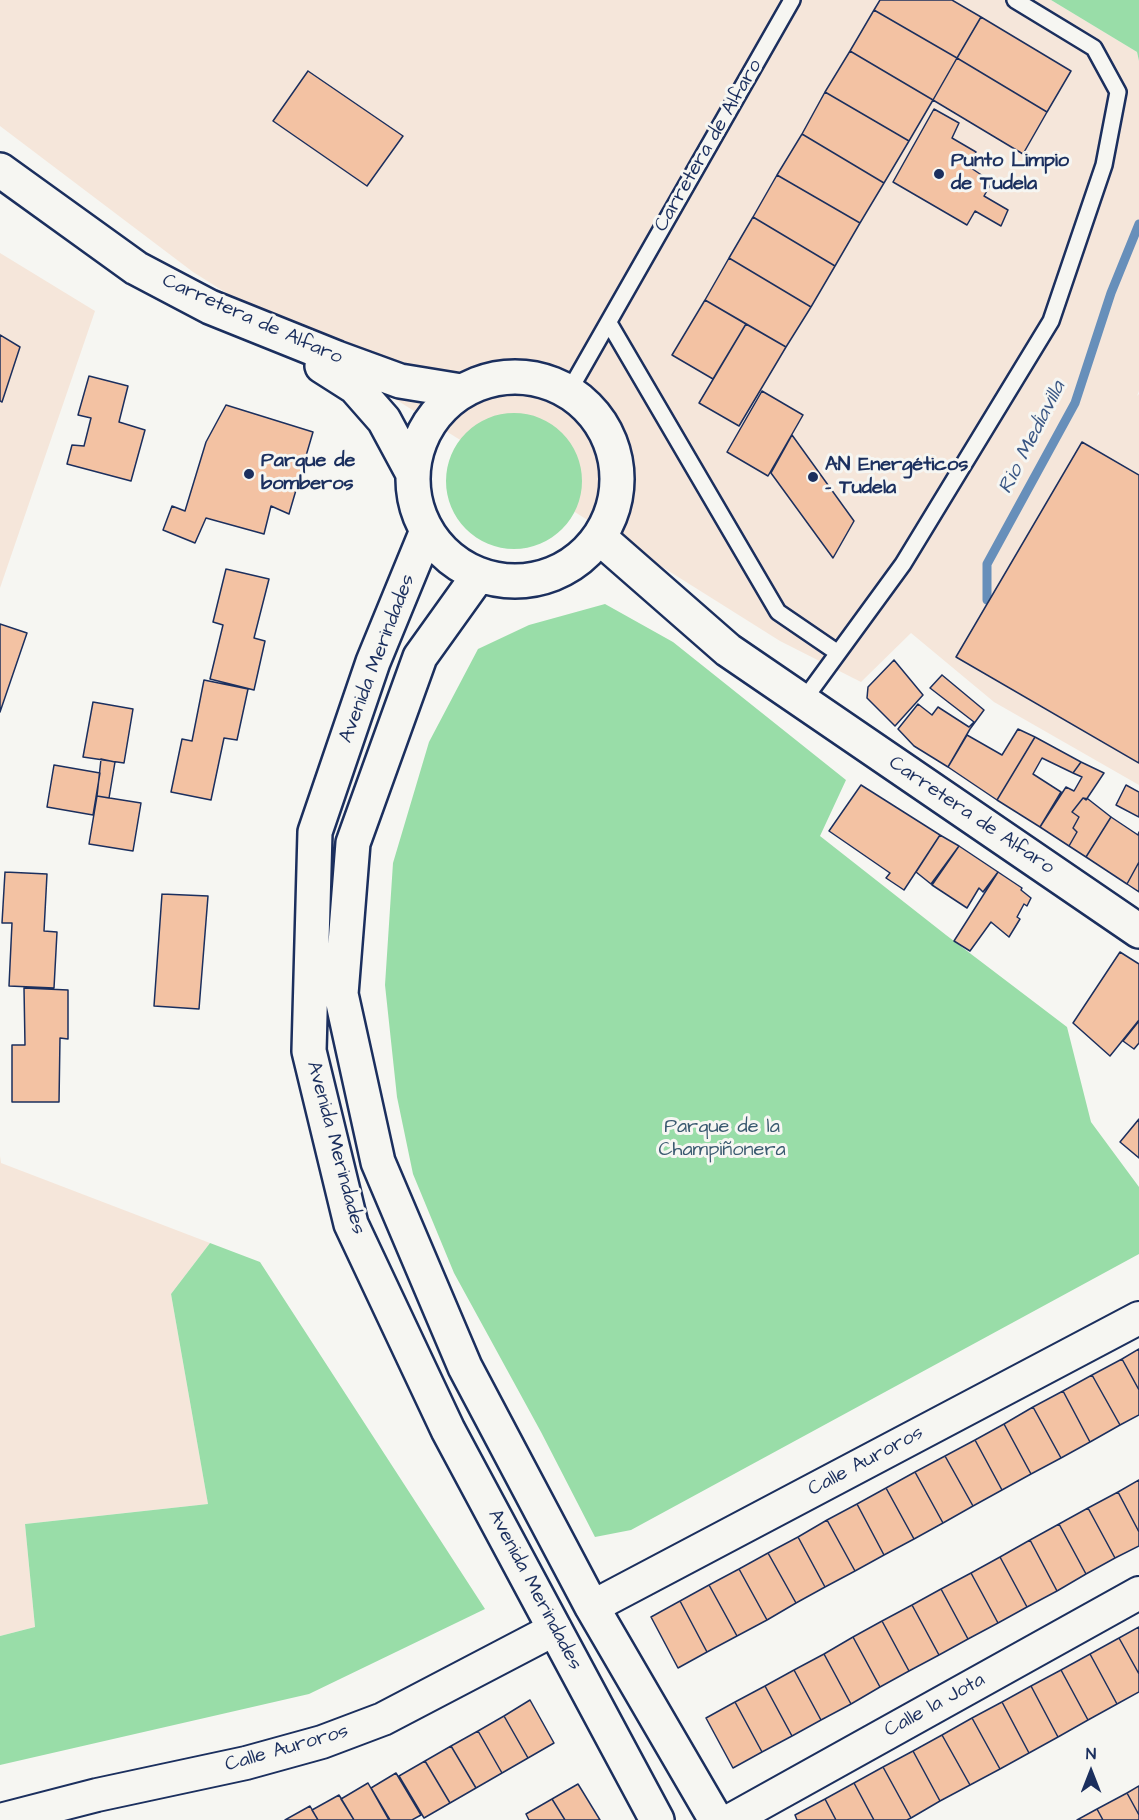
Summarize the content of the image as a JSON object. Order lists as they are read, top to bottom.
{
  "streets": {
    "main road": ["Carretera de Alfaro", "Avenida Merindades"],
    "street": ["Calle Auroros", "Calle la Jota"]
  },
  "crossings": [
    ["Carretera de Alfaro", "Avenida Merindades"],
    ["Avenida Merindades", "Calle Auroros"]
  ],
  "water": ["Rio Mediavilla"],
  "parks": ["Parque de la Champiñonera"],
  "places": ["Punto Limpio de Tudela", "Parque de bomberos", "AN Energéticos - Tudela"],
  "north": "top"
}
